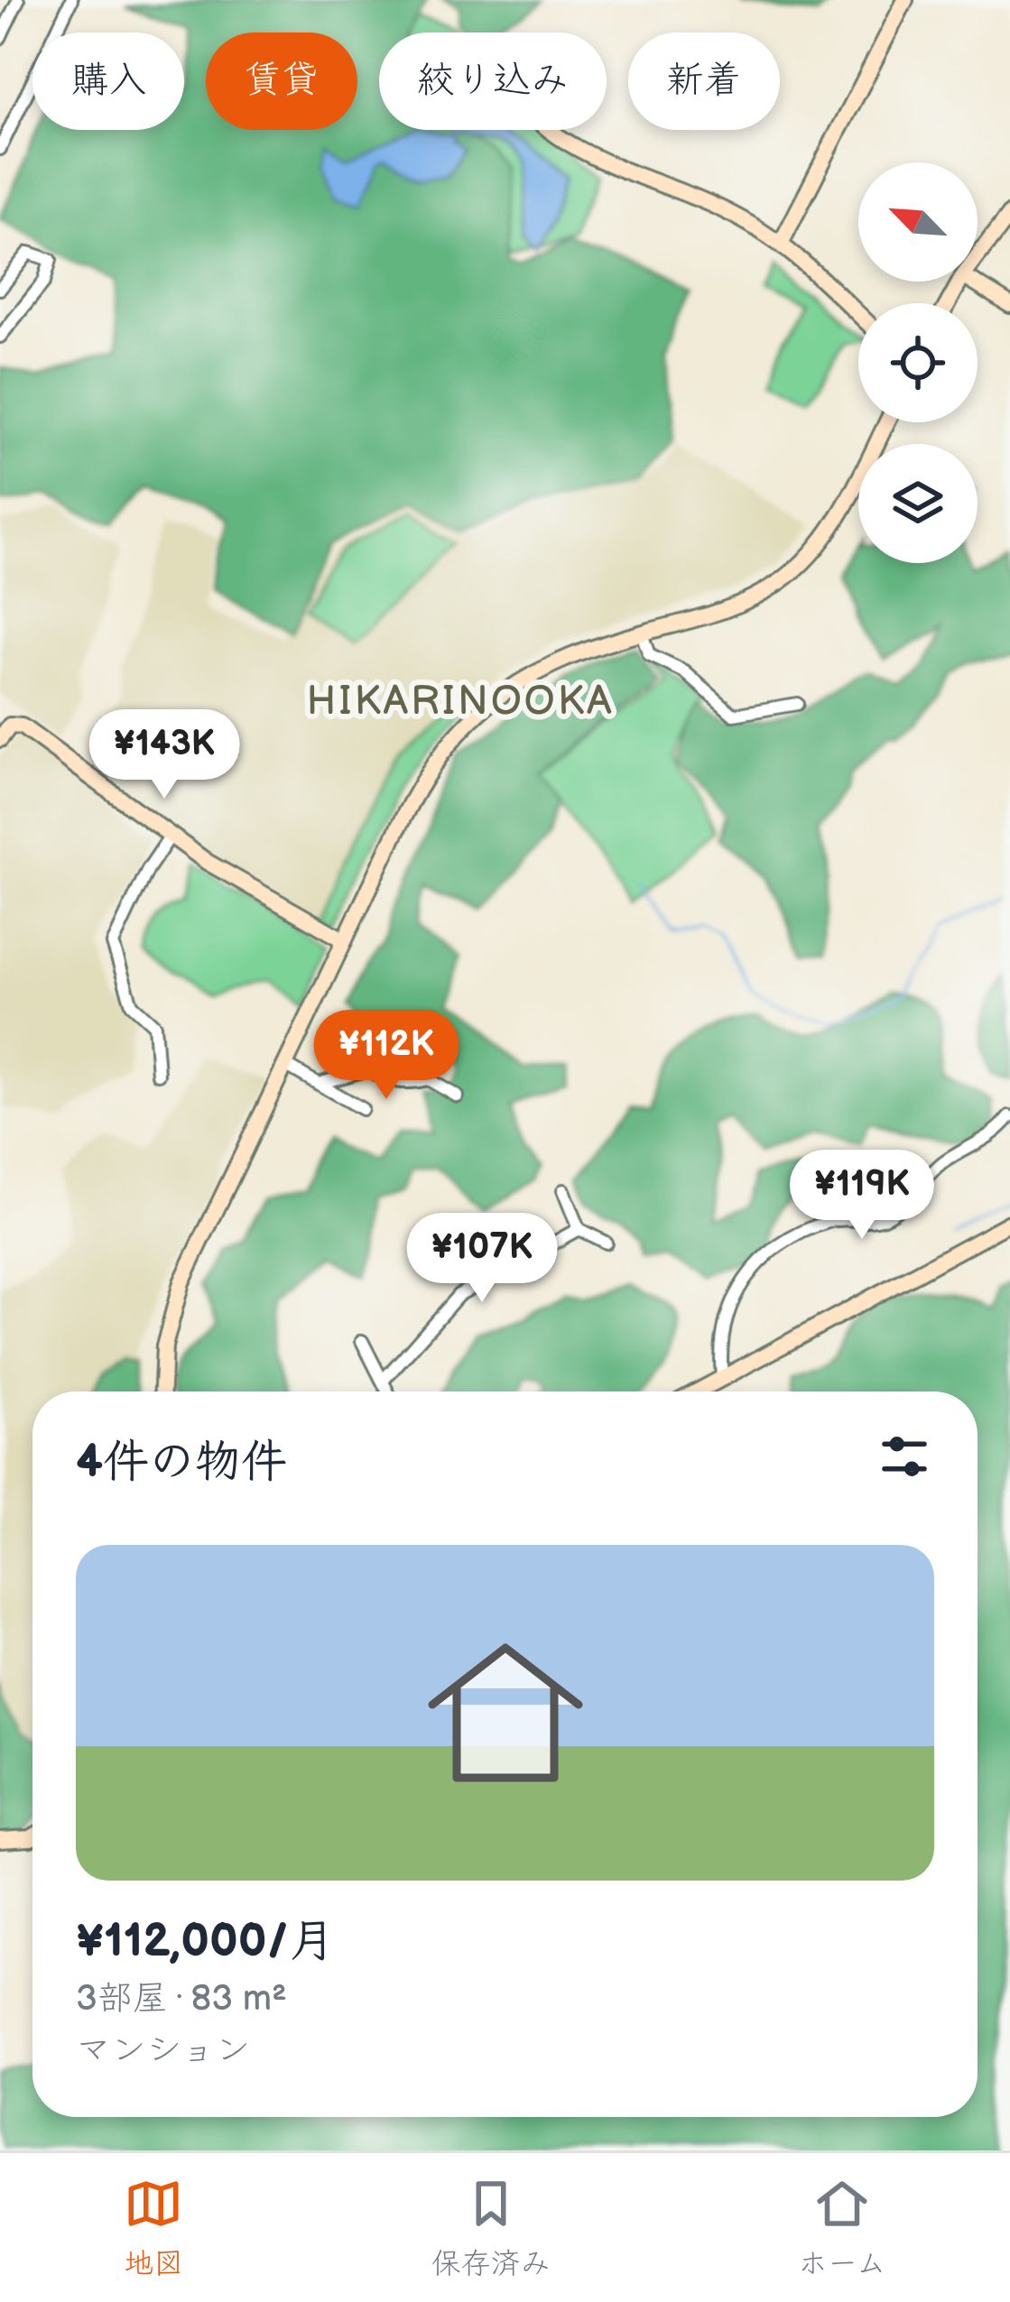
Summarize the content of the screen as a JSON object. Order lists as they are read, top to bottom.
{
  "districts": ["HIKARINOOKA"],
  "north": "top left",
  "page": {
    "chip": [
      "購入",
      "賃貸",
      "絞り込み",
      "新着"
    ],
    "price": [
      "¥143K",
      "¥112K",
      "¥119K",
      "¥107K"
    ],
    "heading": "4件の物件",
    "list": [
      {
        "name": "¥112,000/月",
        "note": "3部屋 · 83 m² · マンション"
      }
    ],
    "tabs": ["地図", "保存済み", "ホーム"]
  }
}
